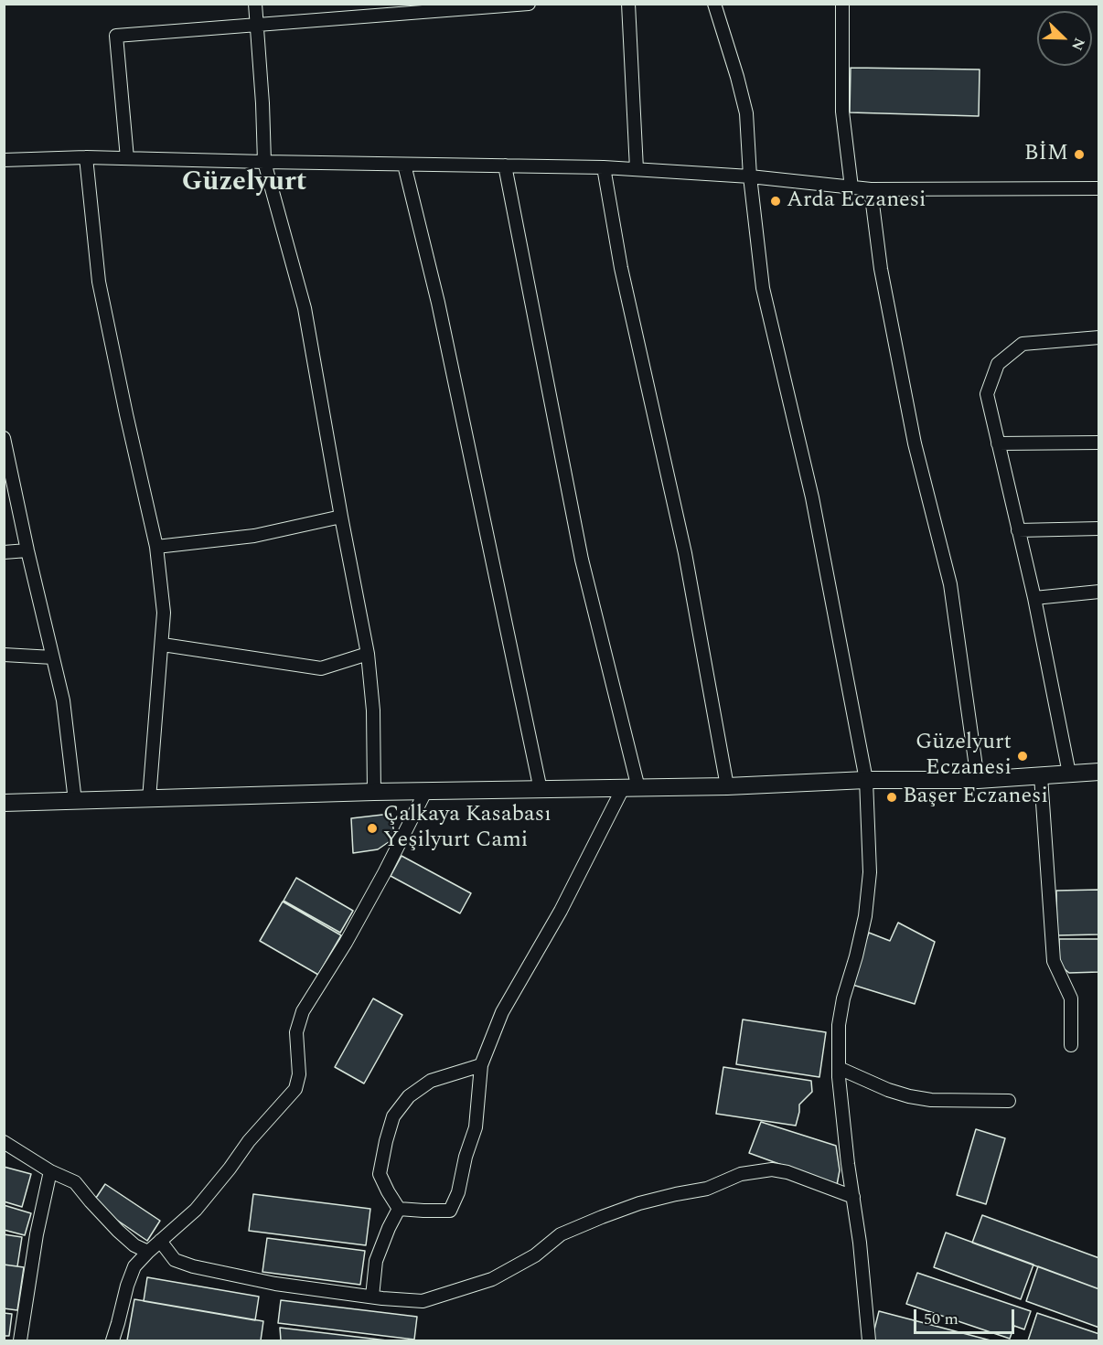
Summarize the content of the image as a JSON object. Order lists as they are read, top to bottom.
{
  "districts": ["Güzelyurt"],
  "places": [
    "BİM",
    "Arda Eczanesi",
    "Güzelyurt Eczanesi",
    "Başer Eczanesi",
    "Çalkaya Kasabası Yeşilyurt Cami"
  ],
  "scale_bar": "50 m",
  "north": "bottom right"
}
